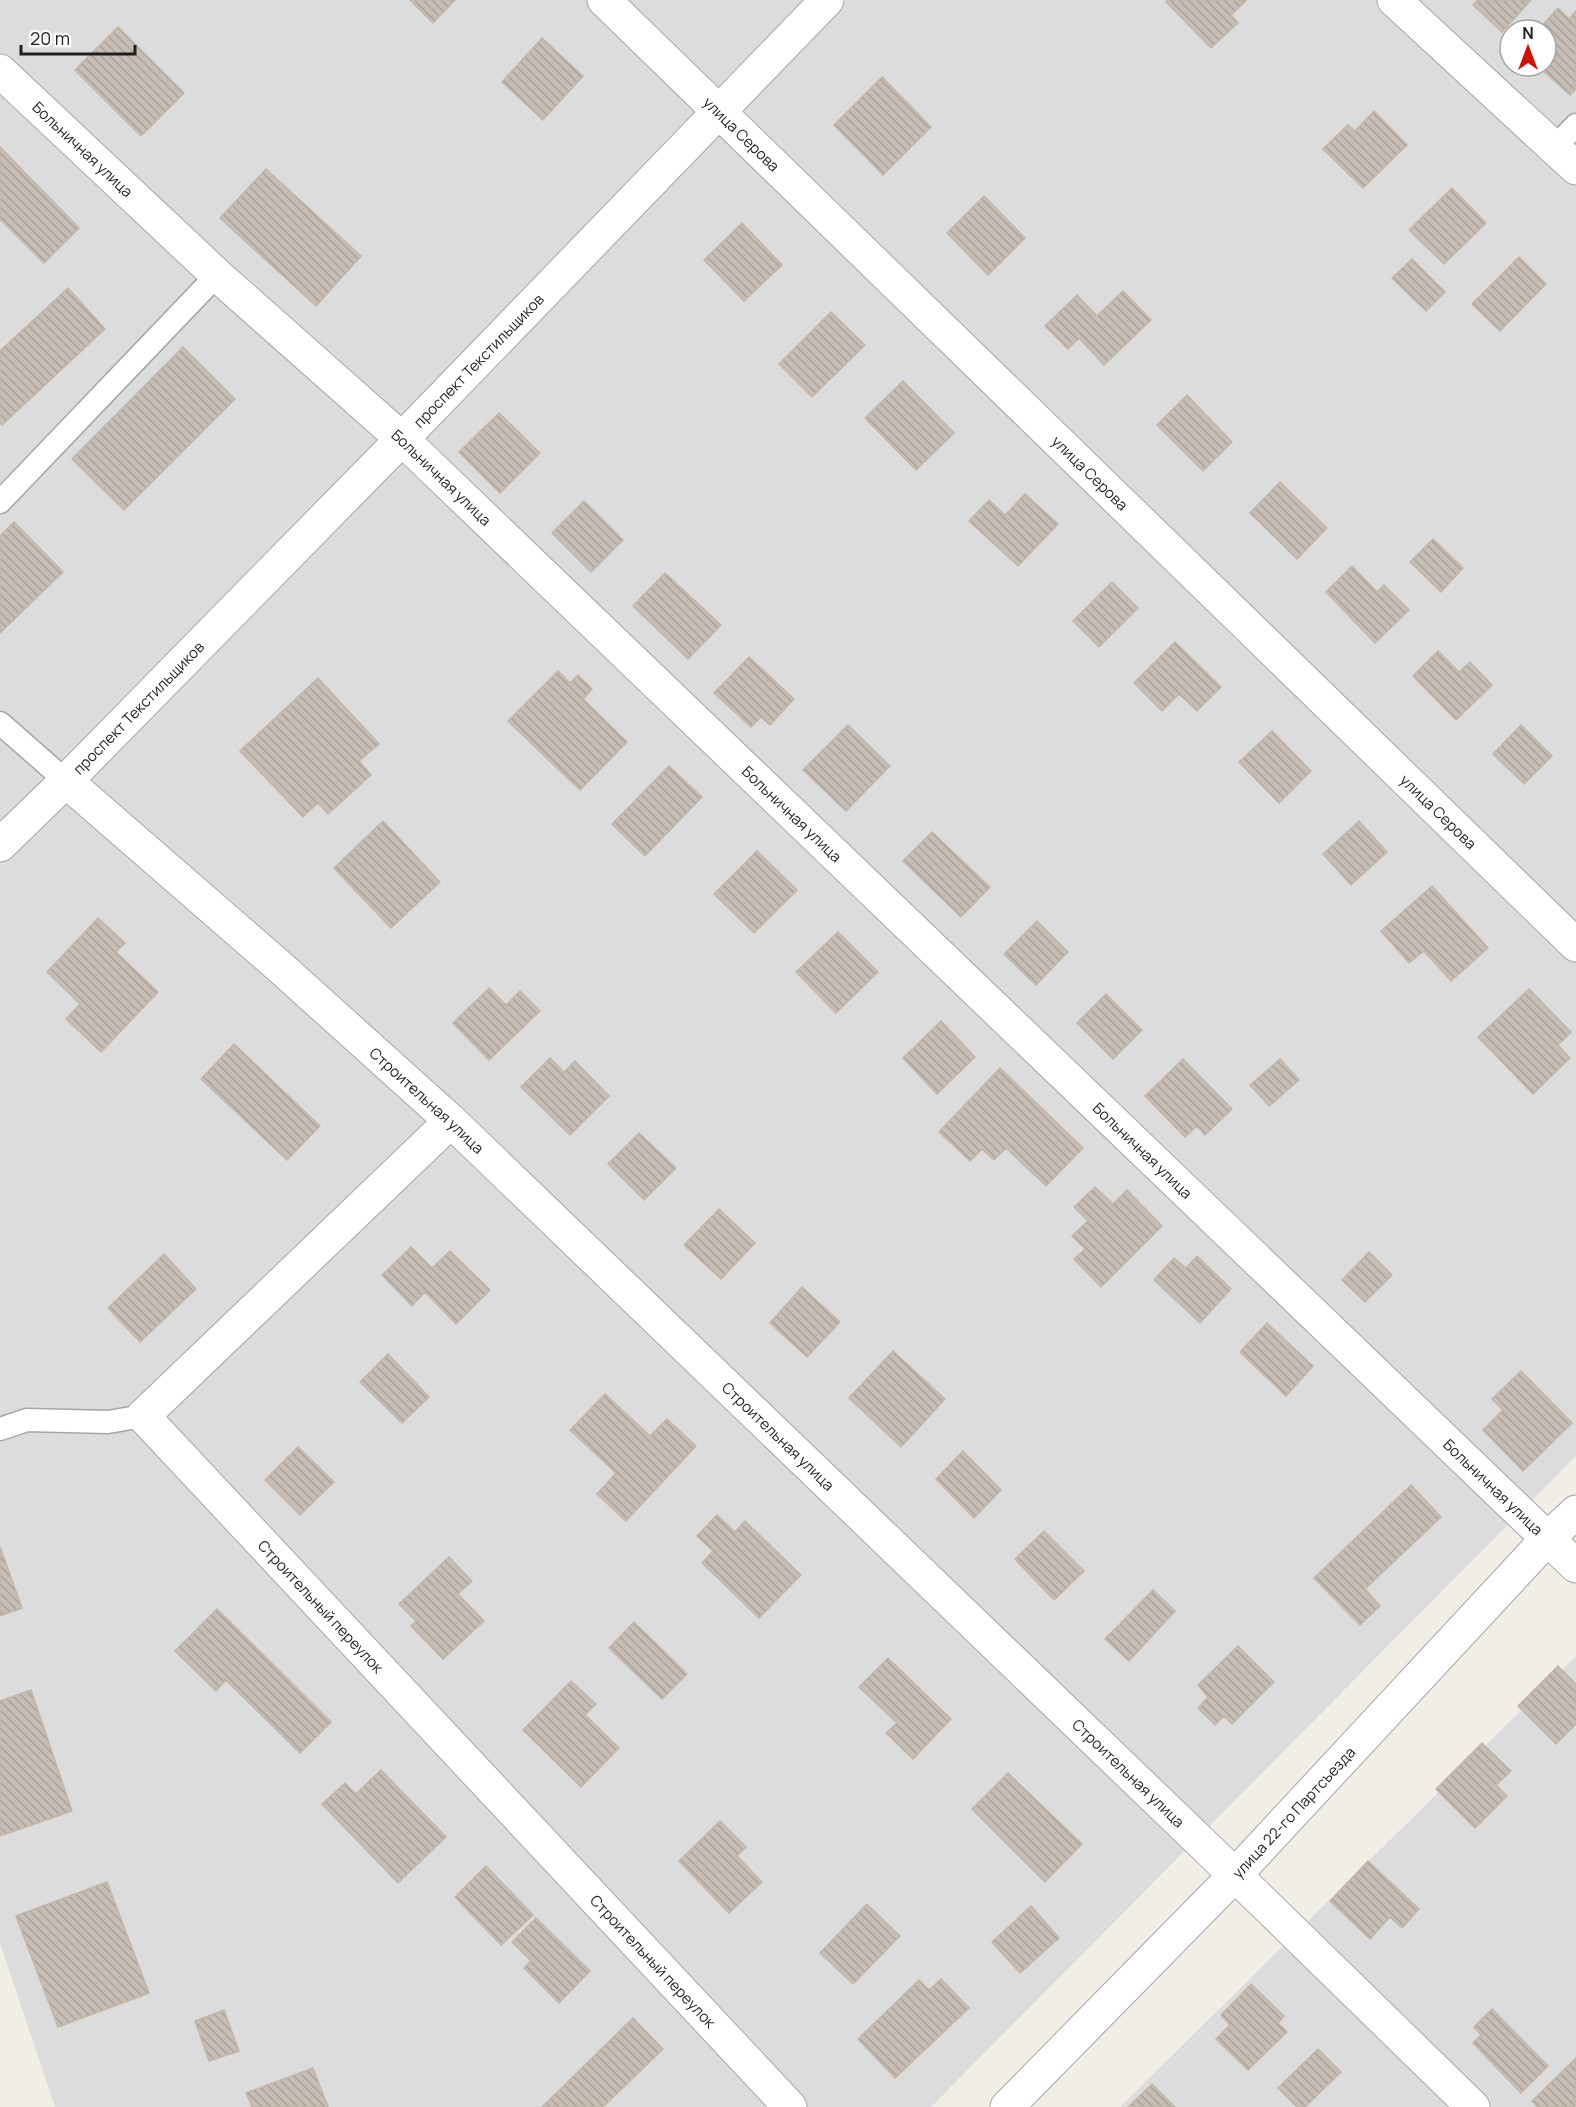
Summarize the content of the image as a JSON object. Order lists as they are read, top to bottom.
{
  "streets": {
    "street": [
      "улица Серова",
      "Больничная улица",
      "проспект Текстильщиков",
      "Строительная улица",
      "Строительный переулок",
      "улица 22-го Партсъезда"
    ]
  },
  "crossings": [
    ["улица Серова", "проспект Текстильщиков"],
    ["Больничная улица", "проспект Текстильщиков"],
    ["Больничная улица", "улица 22-го Партсъезда"],
    ["проспект Текстильщиков", "Строительная улица"],
    ["Строительная улица", "улица 22-го Партсъезда"]
  ],
  "scale_bar": "20 m",
  "north": "top"
}
